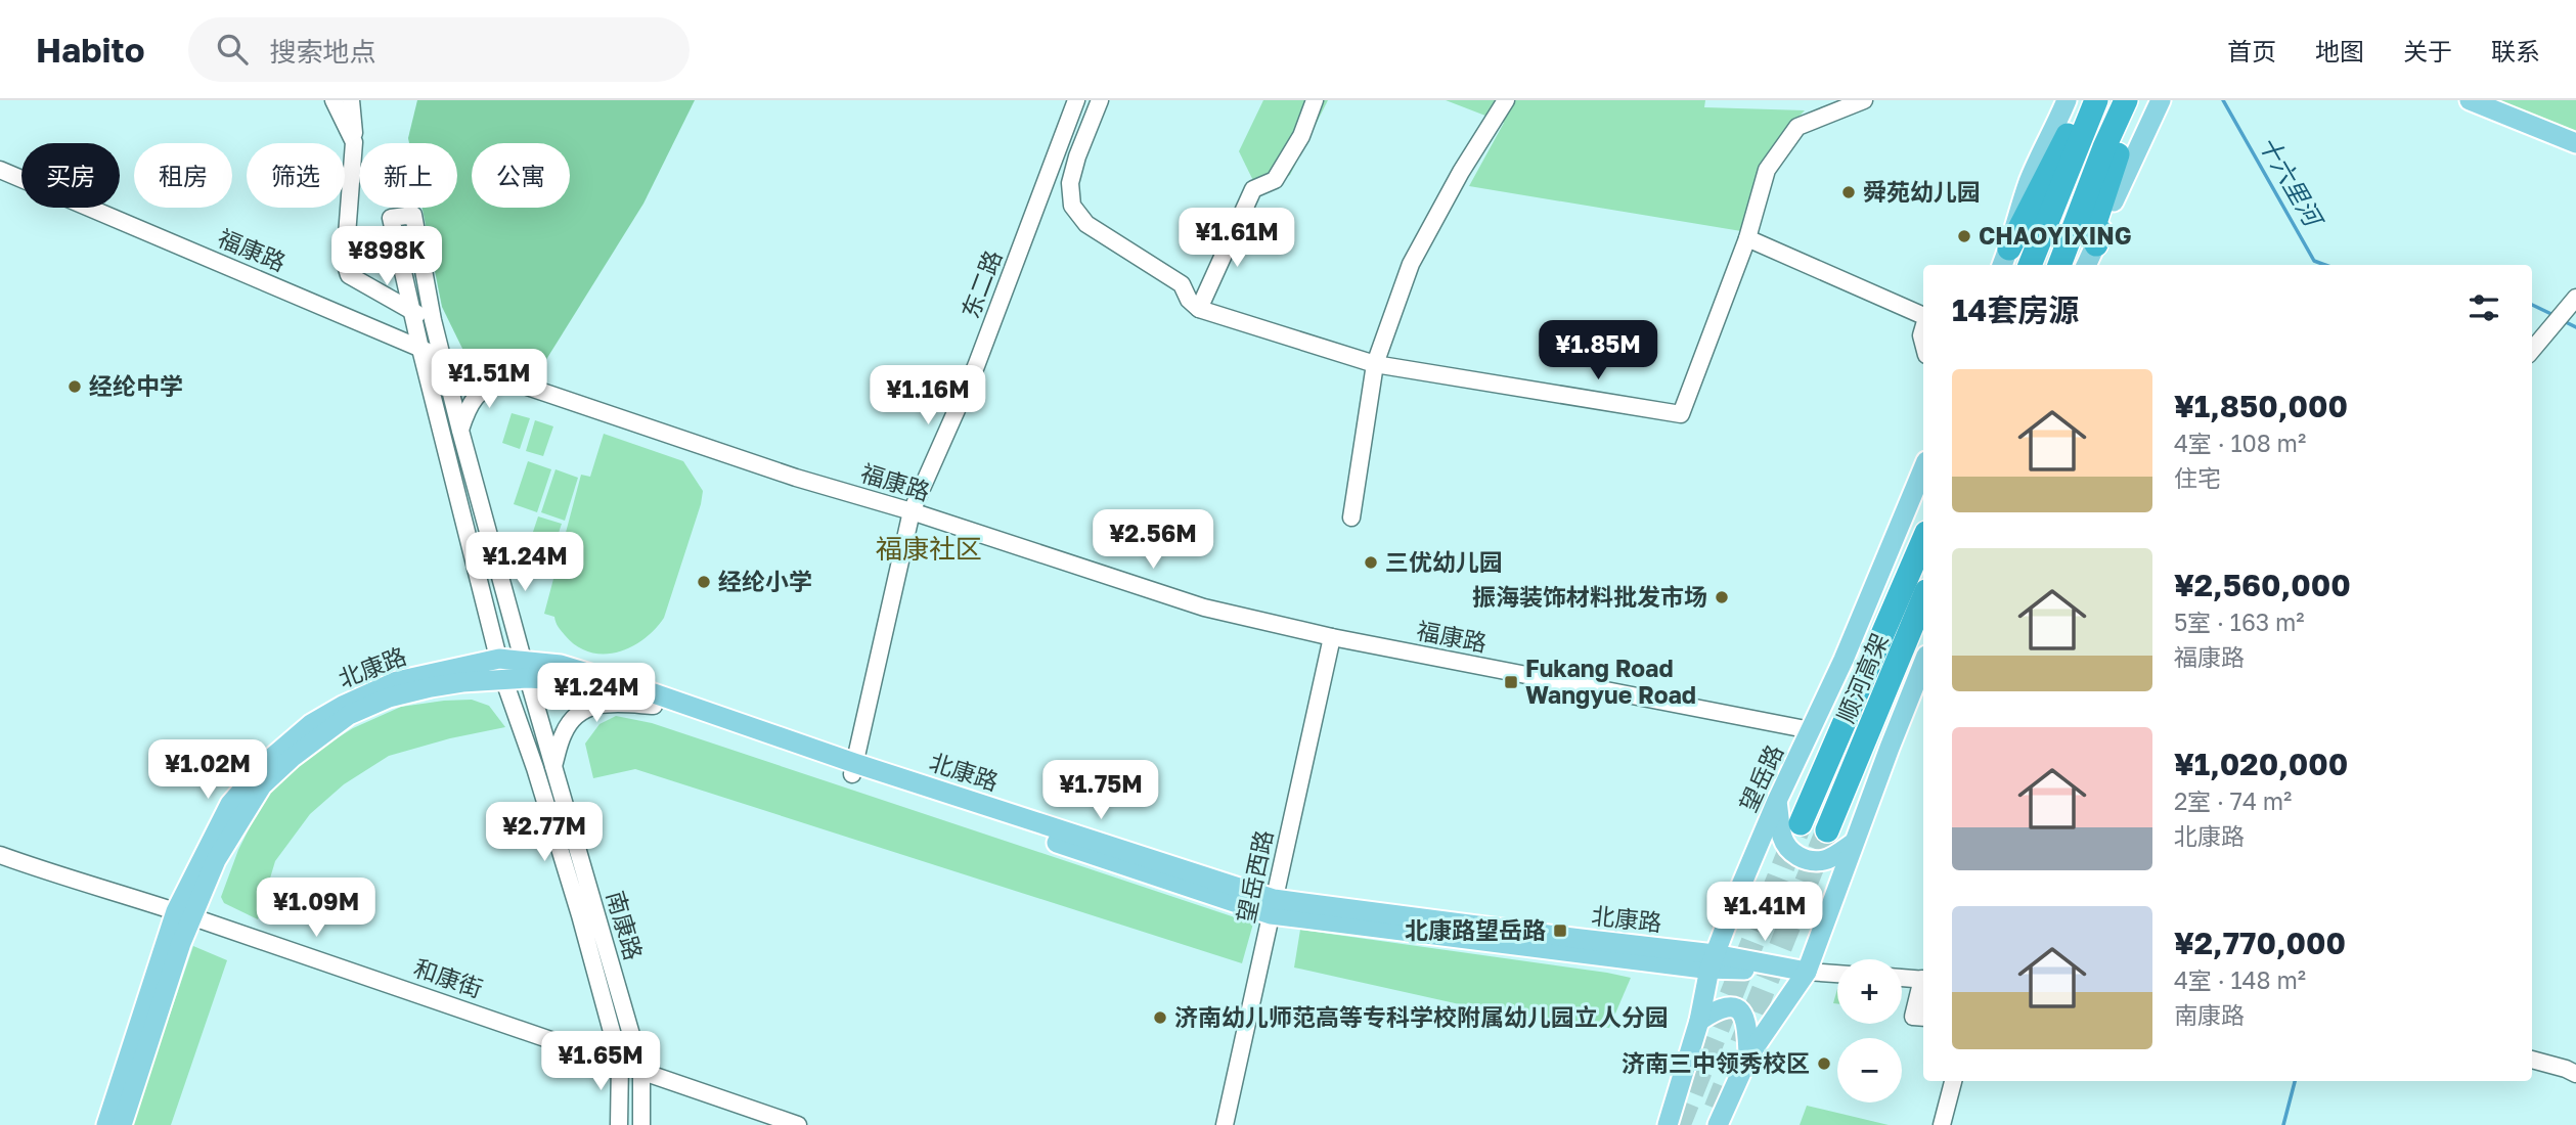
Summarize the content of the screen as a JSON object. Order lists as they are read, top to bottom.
{
  "streets": {
    "highway": ["顺河高架"],
    "main road": ["北康路", "望岳路"],
    "street": [
      "福康路",
      "东二路",
      "望岳西路",
      "南康路",
      "和康街"
    ]
  },
  "crossings": [
    ["福康路", "东二路"],
    ["福康路", "望岳路"],
    ["福康路", "望岳西路"],
    ["福康路", "南康路"],
    ["东二路", "北康路"],
    ["北康路", "望岳路"],
    ["北康路", "望岳西路"],
    ["北康路", "南康路"],
    ["北康路", "和康街"],
    ["南康路", "和康街"]
  ],
  "districts": ["福康社区"],
  "water": ["十六里河"],
  "places": {
    "other": [
      "舜苑幼儿园",
      "CHAOYIXING",
      "经纶中学",
      "三优幼儿园",
      "经纶小学",
      "振海装饰材料批发市场",
      "济南幼儿师范高等专科学校附属幼儿园立人分园",
      "济南三中领秀校区"
    ],
    "transit": ["Fukang Road Wangyue Road", "北康路望岳路"]
  },
  "page": {
    "header": "Habito",
    "search": "搜索地点",
    "nav": [
      "首页",
      "地图",
      "关于",
      "联系"
    ],
    "chip": [
      "买房",
      "租房",
      "筛选",
      "新上",
      "公寓"
    ],
    "price": [
      "¥1.61M",
      "¥898K",
      "¥1.85M",
      "¥1.51M",
      "¥1.16M",
      "¥2.56M",
      "¥1.24M",
      "¥1.24M",
      "¥1.02M",
      "¥1.75M",
      "¥2.77M",
      "¥1.09M",
      "¥1.41M",
      "¥1.65M"
    ],
    "heading": "14套房源",
    "list": [
      {
        "name": "¥1,850,000",
        "note": "4室 · 108 m² · 住宅"
      },
      {
        "name": "¥2,560,000",
        "note": "5室 · 163 m² · 福康路"
      },
      {
        "name": "¥1,020,000",
        "note": "2室 · 74 m² · 北康路"
      },
      {
        "name": "¥2,770,000",
        "note": "4室 · 148 m² · 南康路"
      }
    ],
    "map_buttons": ["+", "−"]
  }
}
